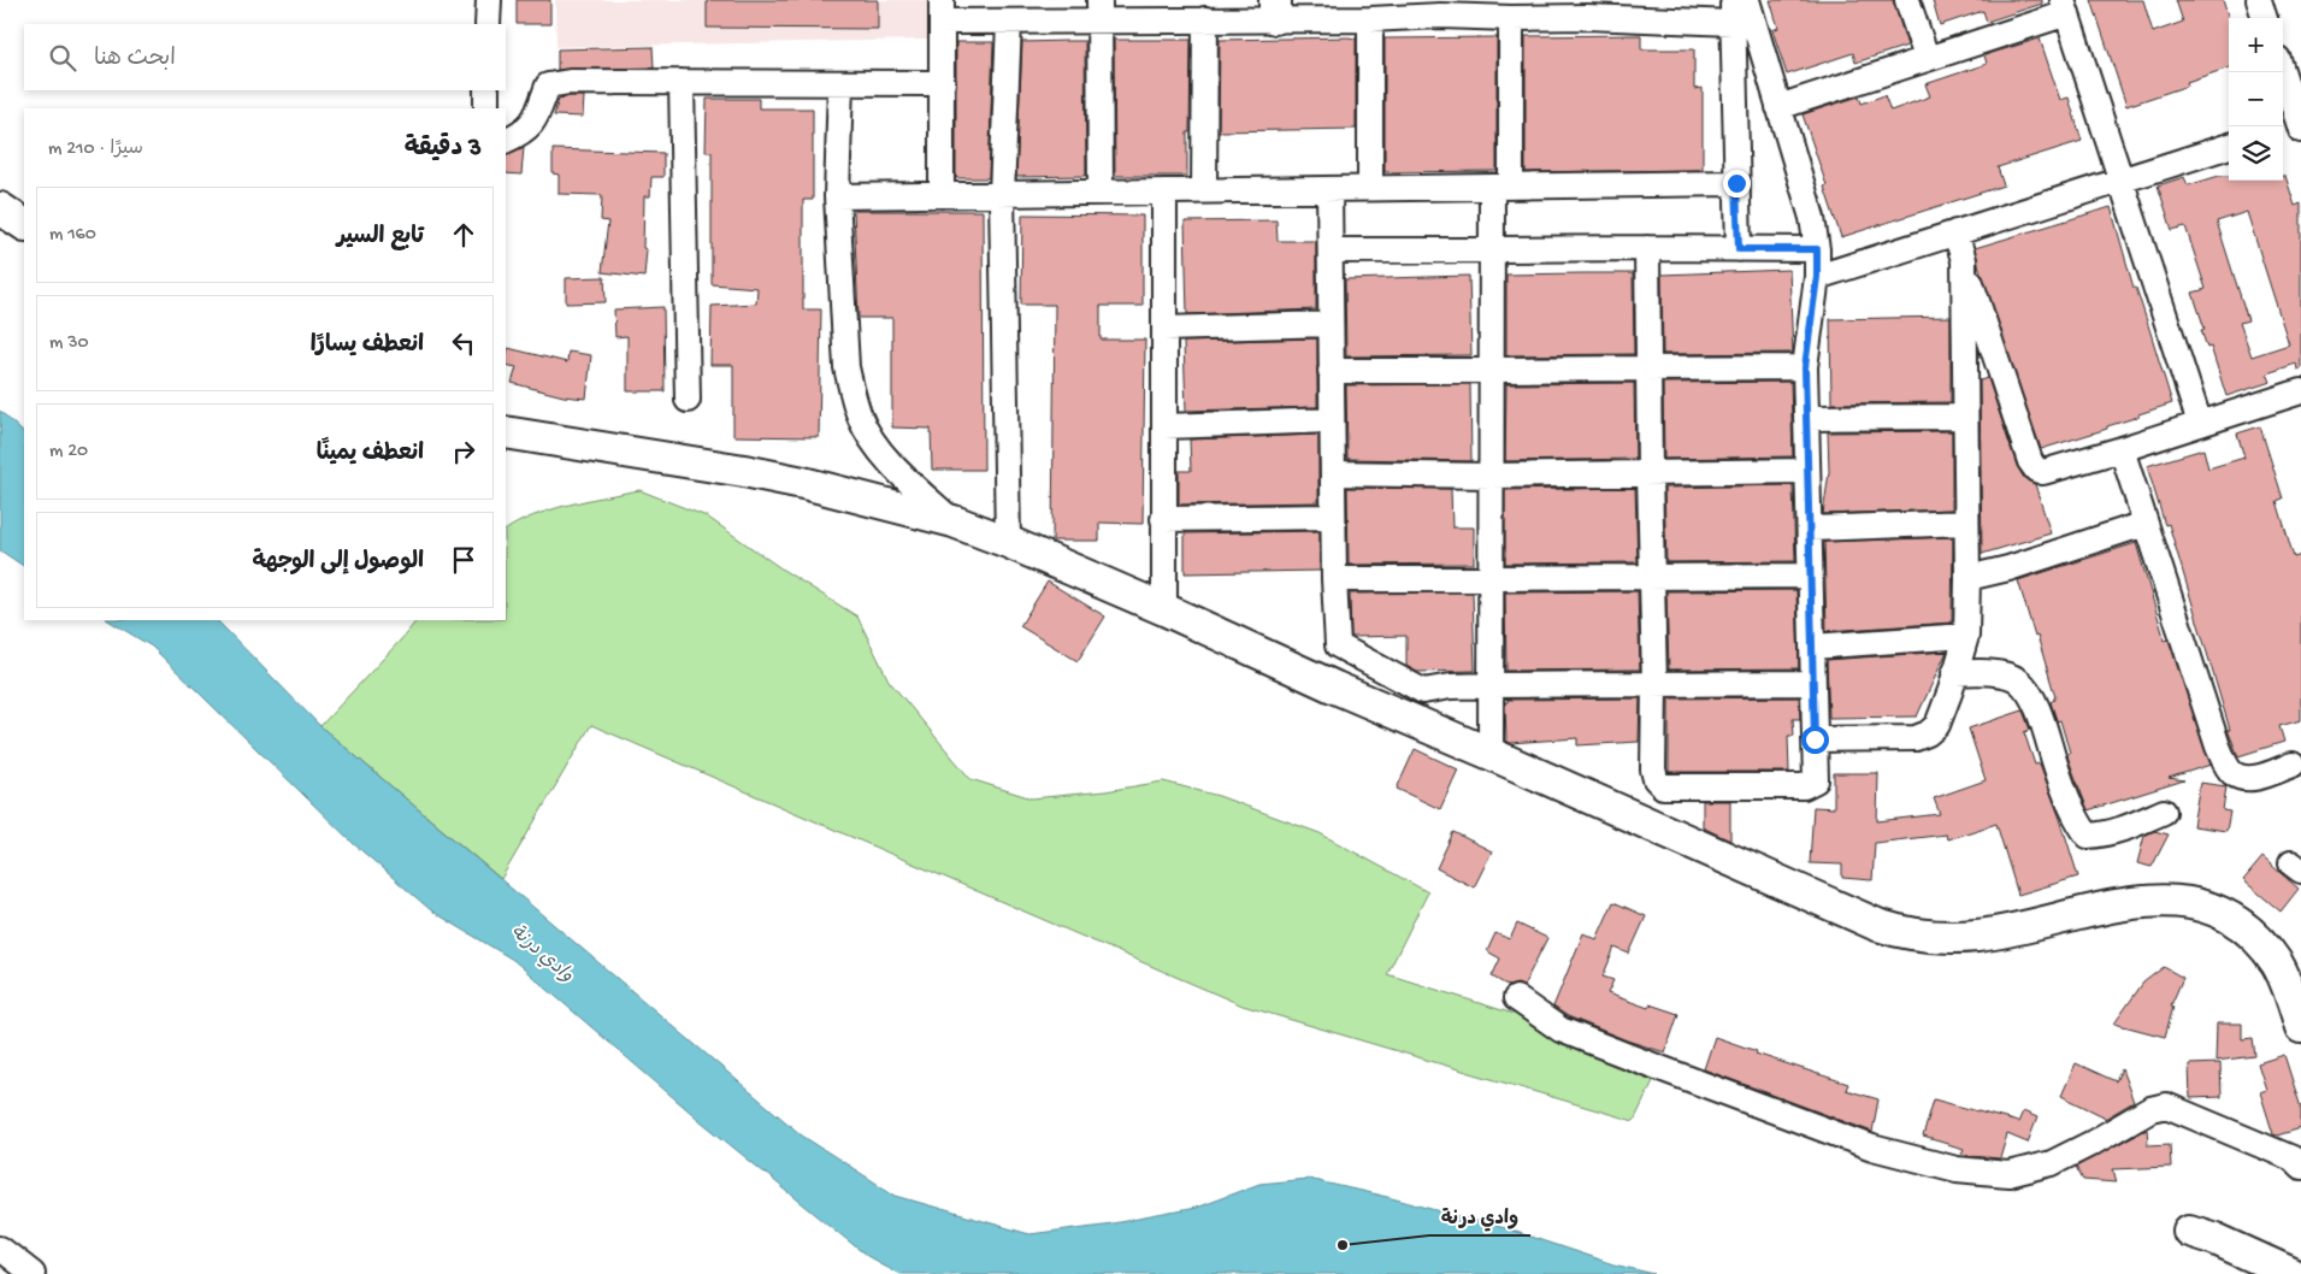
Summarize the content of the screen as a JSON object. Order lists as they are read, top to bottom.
{
  "water": ["وادي درنة"],
  "places": ["وادي درنة"],
  "page": {
    "map_buttons": ["+", "−"],
    "search": "ابحث هنا",
    "heading": ["3 دقيقة", "سيرًا · 210 m"],
    "list": [
      ["تابع السير", "160 m"],
      ["انعطف يسارًا", "30 m"],
      ["انعطف يمينًا", "20 m"],
      "الوصول إلى الوجهة"
    ]
  }
}
